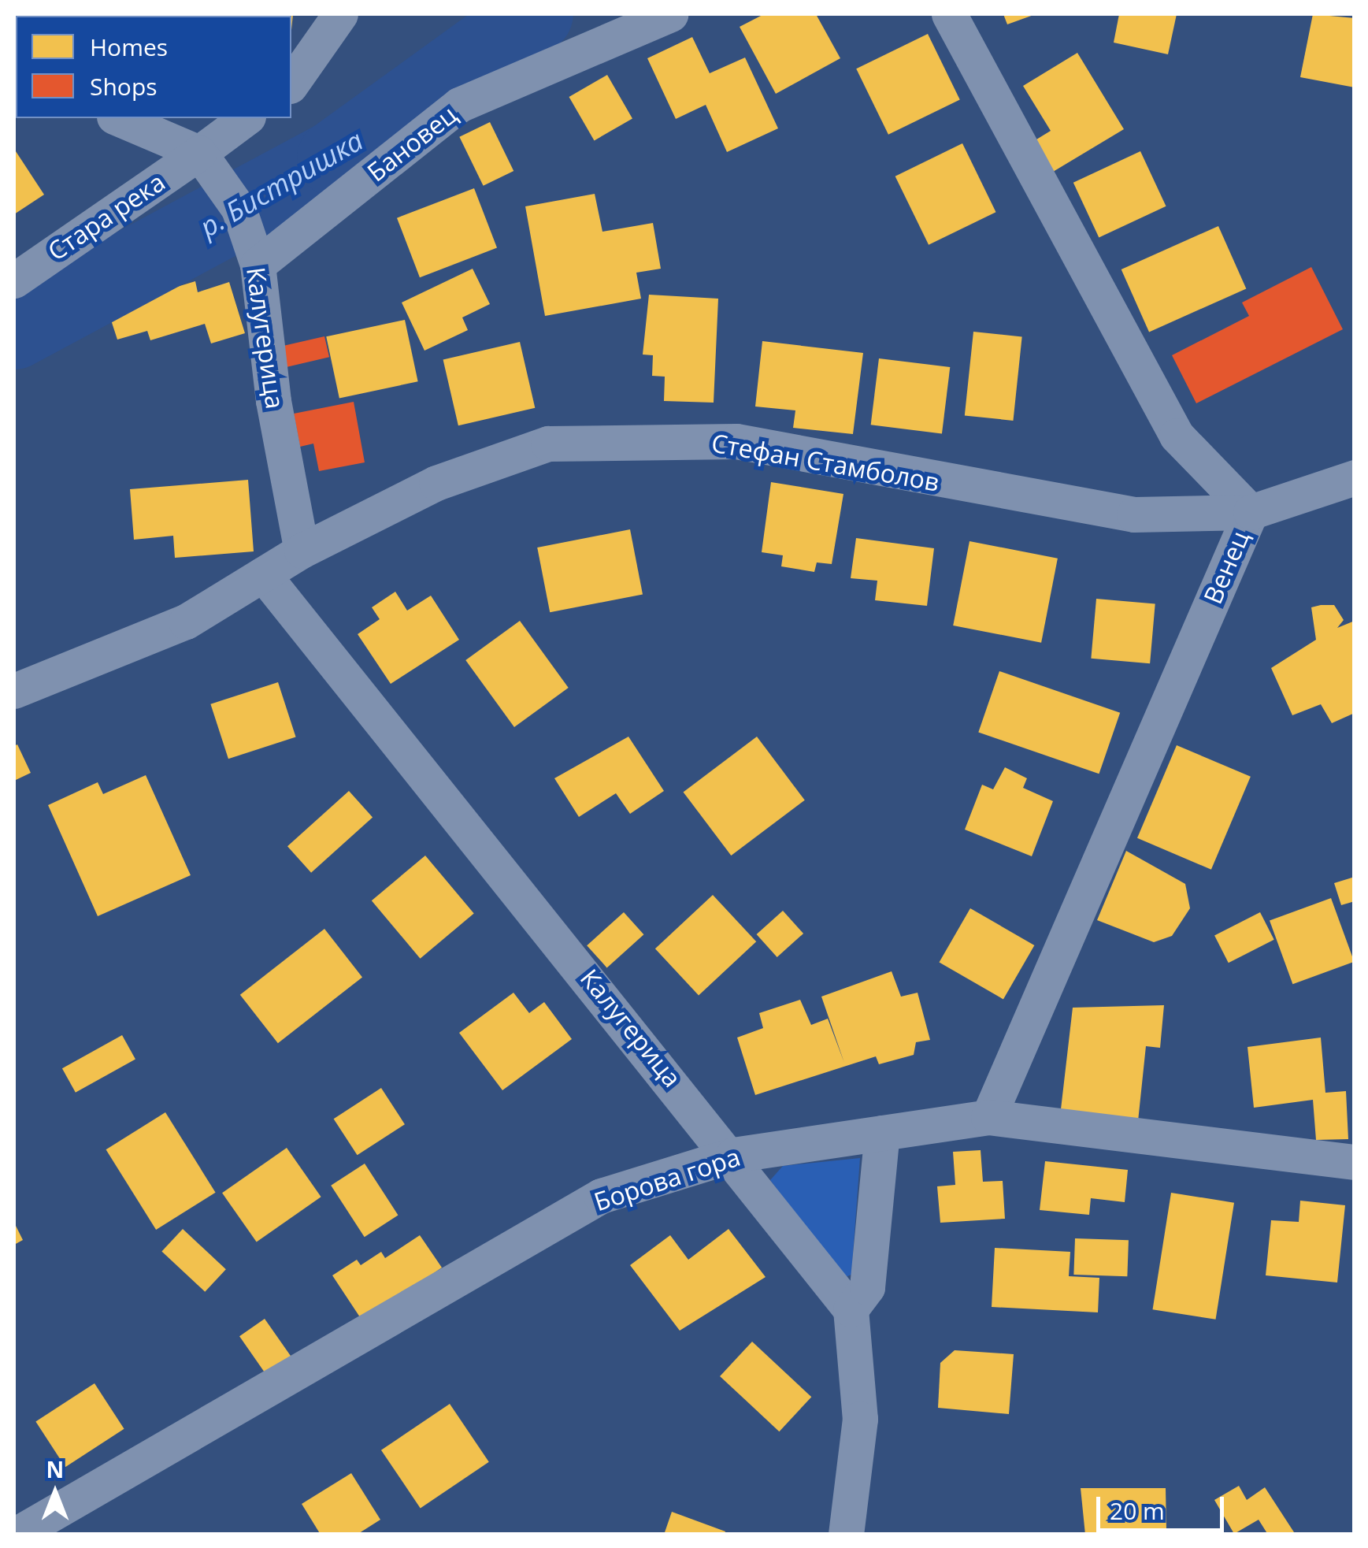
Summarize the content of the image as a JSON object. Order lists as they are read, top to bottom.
{
  "streets": {
    "street": [
      "Бановец",
      "Стара река",
      "Калугерица",
      "Стефан Стамболов",
      "Венец",
      "Борова гора"
    ]
  },
  "crossings": [
    ["Бановец", "Калугерица"],
    ["Стара река", "Калугерица"],
    ["Калугерица", "Стефан Стамболов"],
    ["Калугерица", "Борова гора"],
    ["Стефан Стамболов", "Венец"],
    ["Венец", "Борова гора"]
  ],
  "water": ["р. Бистришка"],
  "legend": ["Homes", "Shops"],
  "scale_bar": "20 m",
  "north": "top"
}
